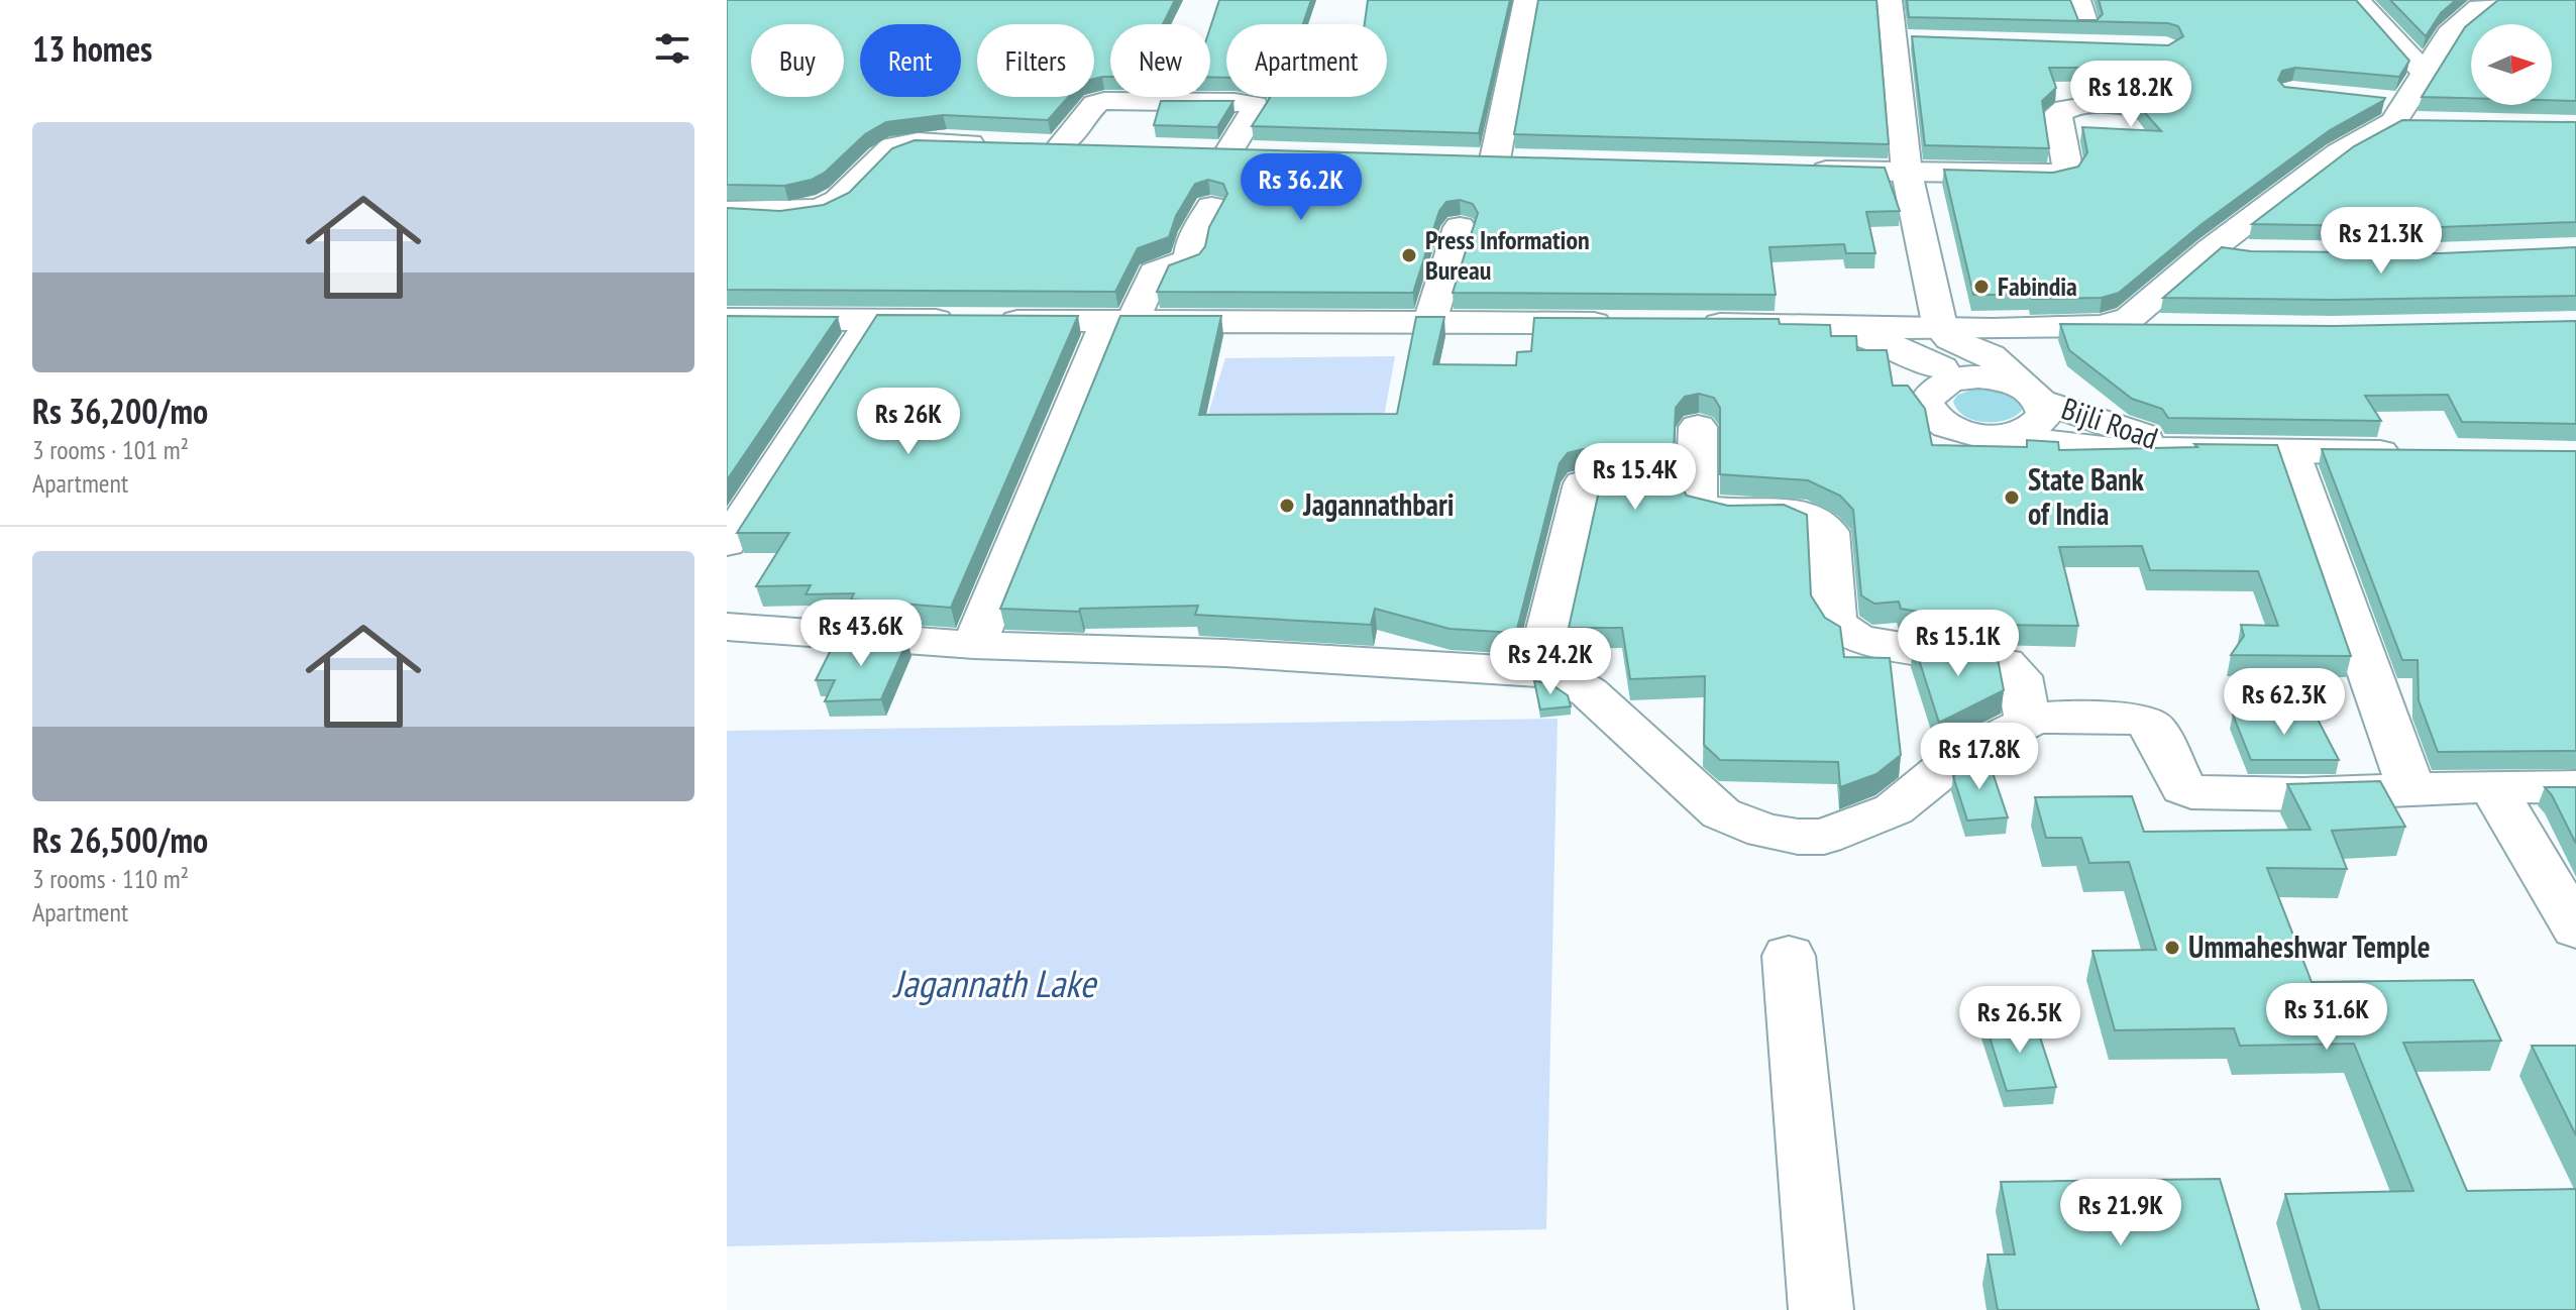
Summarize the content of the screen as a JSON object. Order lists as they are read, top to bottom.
{
  "streets": {
    "street": ["Bijli Road"]
  },
  "water": ["Jagannath Lake"],
  "places": [
    "Press Information Bureau",
    "Fabindia",
    "State Bank of India",
    "Jagannathbari",
    "Ummaheshwar Temple"
  ],
  "north": "right",
  "page": {
    "heading": "13 homes",
    "chip": [
      "Buy",
      "Rent",
      "Filters",
      "New",
      "Apartment"
    ],
    "price": [
      "Rs 18.2K",
      "Rs 36.2K",
      "Rs 21.3K",
      "Rs 26K",
      "Rs 15.4K",
      "Rs 43.6K",
      "Rs 15.1K",
      "Rs 24.2K",
      "Rs 62.3K",
      "Rs 17.8K",
      "Rs 31.6K",
      "Rs 26.5K",
      "Rs 21.9K"
    ],
    "list": [
      {
        "name": "Rs 36,200/mo",
        "note": "3 rooms · 101 m² · Apartment"
      },
      {
        "name": "Rs 26,500/mo",
        "note": "3 rooms · 110 m² · Apartment"
      }
    ]
  }
}
